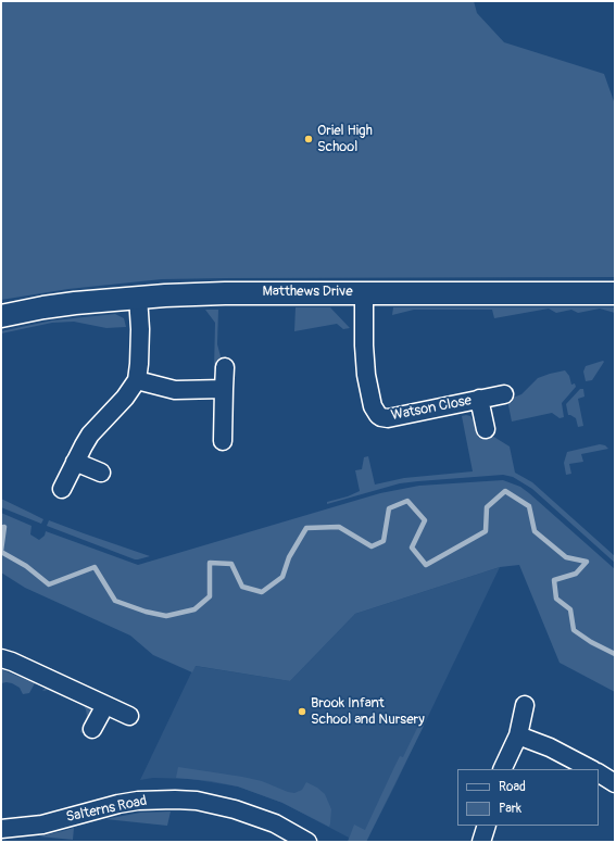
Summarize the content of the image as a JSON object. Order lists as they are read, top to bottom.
{
  "streets": {
    "street": ["Matthews Drive", "Watson Close", "Salterns Road"]
  },
  "crossings": [
    ["Matthews Drive", "Watson Close"]
  ],
  "places": ["Oriel High School", "Brook Infant School and Nursery"],
  "legend": ["Road", "Park"]
}
